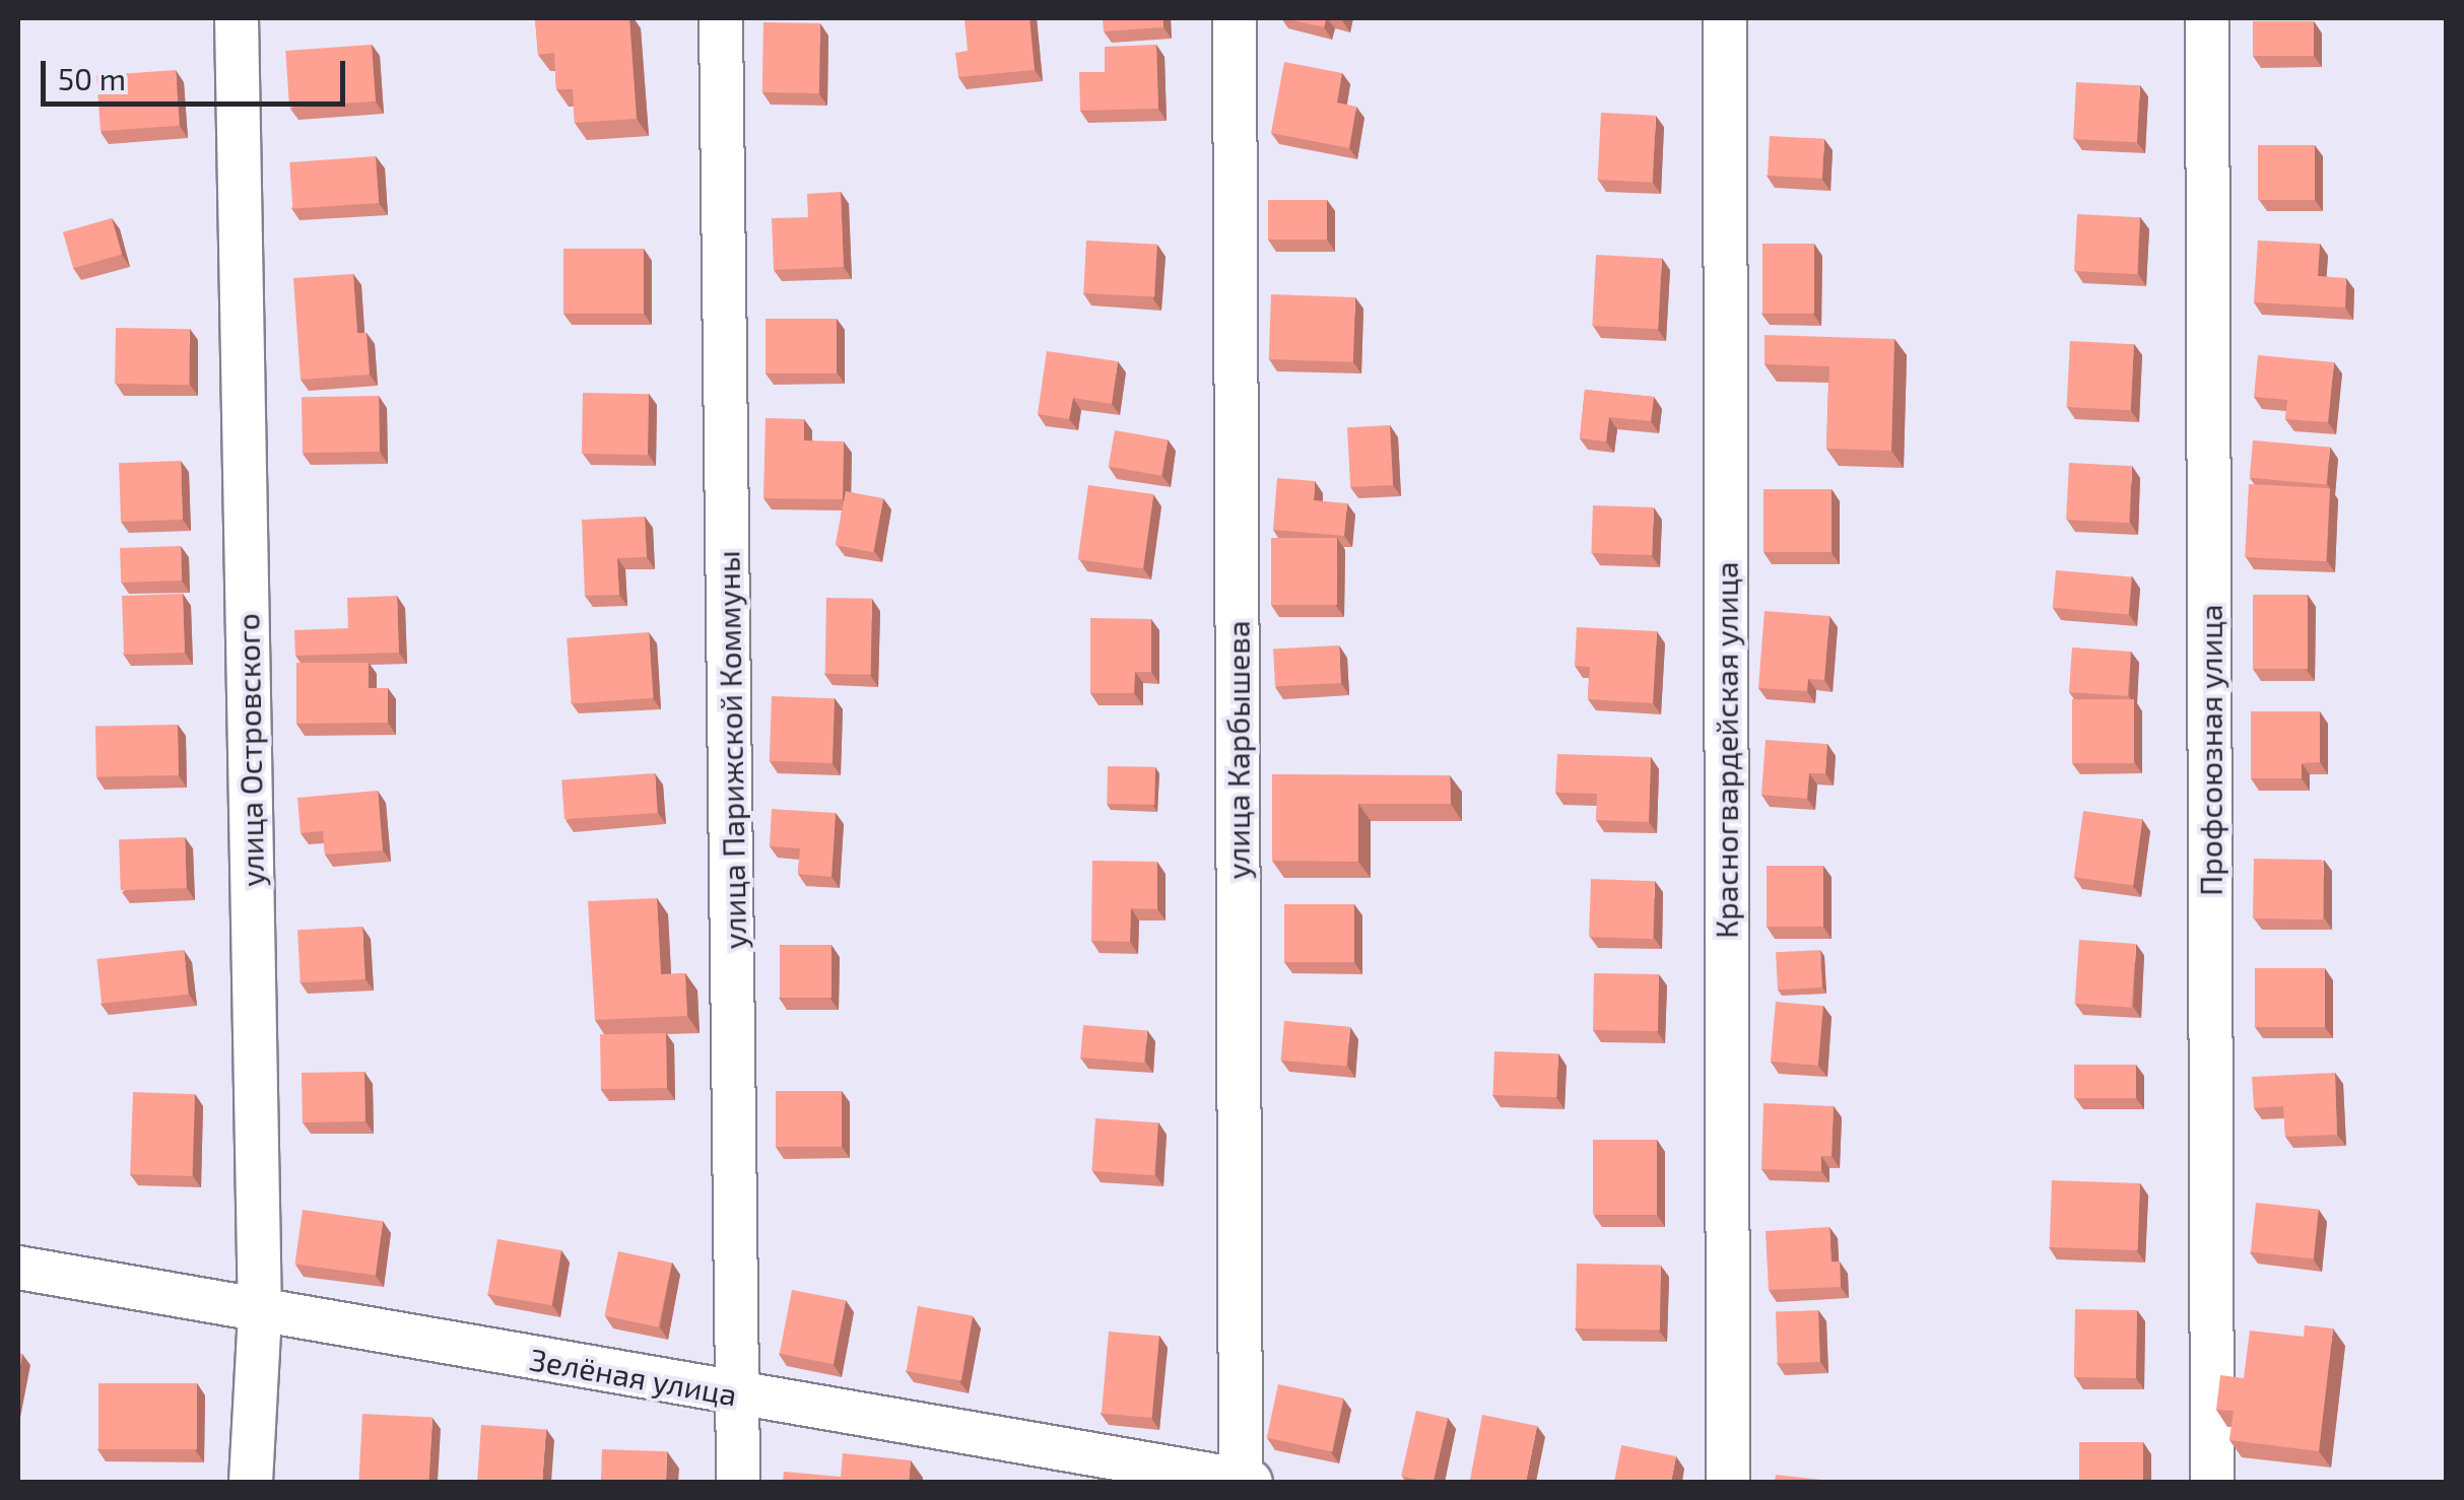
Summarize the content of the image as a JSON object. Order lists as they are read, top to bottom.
{
  "streets": {
    "street": [
      "улица Островского",
      "улица Парижской Коммуны",
      "улица Карбышева",
      "Красногвардейская улица",
      "Профсоюзная улица",
      "Зелёная улица"
    ]
  },
  "crossings": [
    ["улица Островского", "Зелёная улица"],
    ["улица Парижской Коммуны", "Зелёная улица"],
    ["улица Карбышева", "Зелёная улица"]
  ],
  "scale_bar": "50 m"
}
